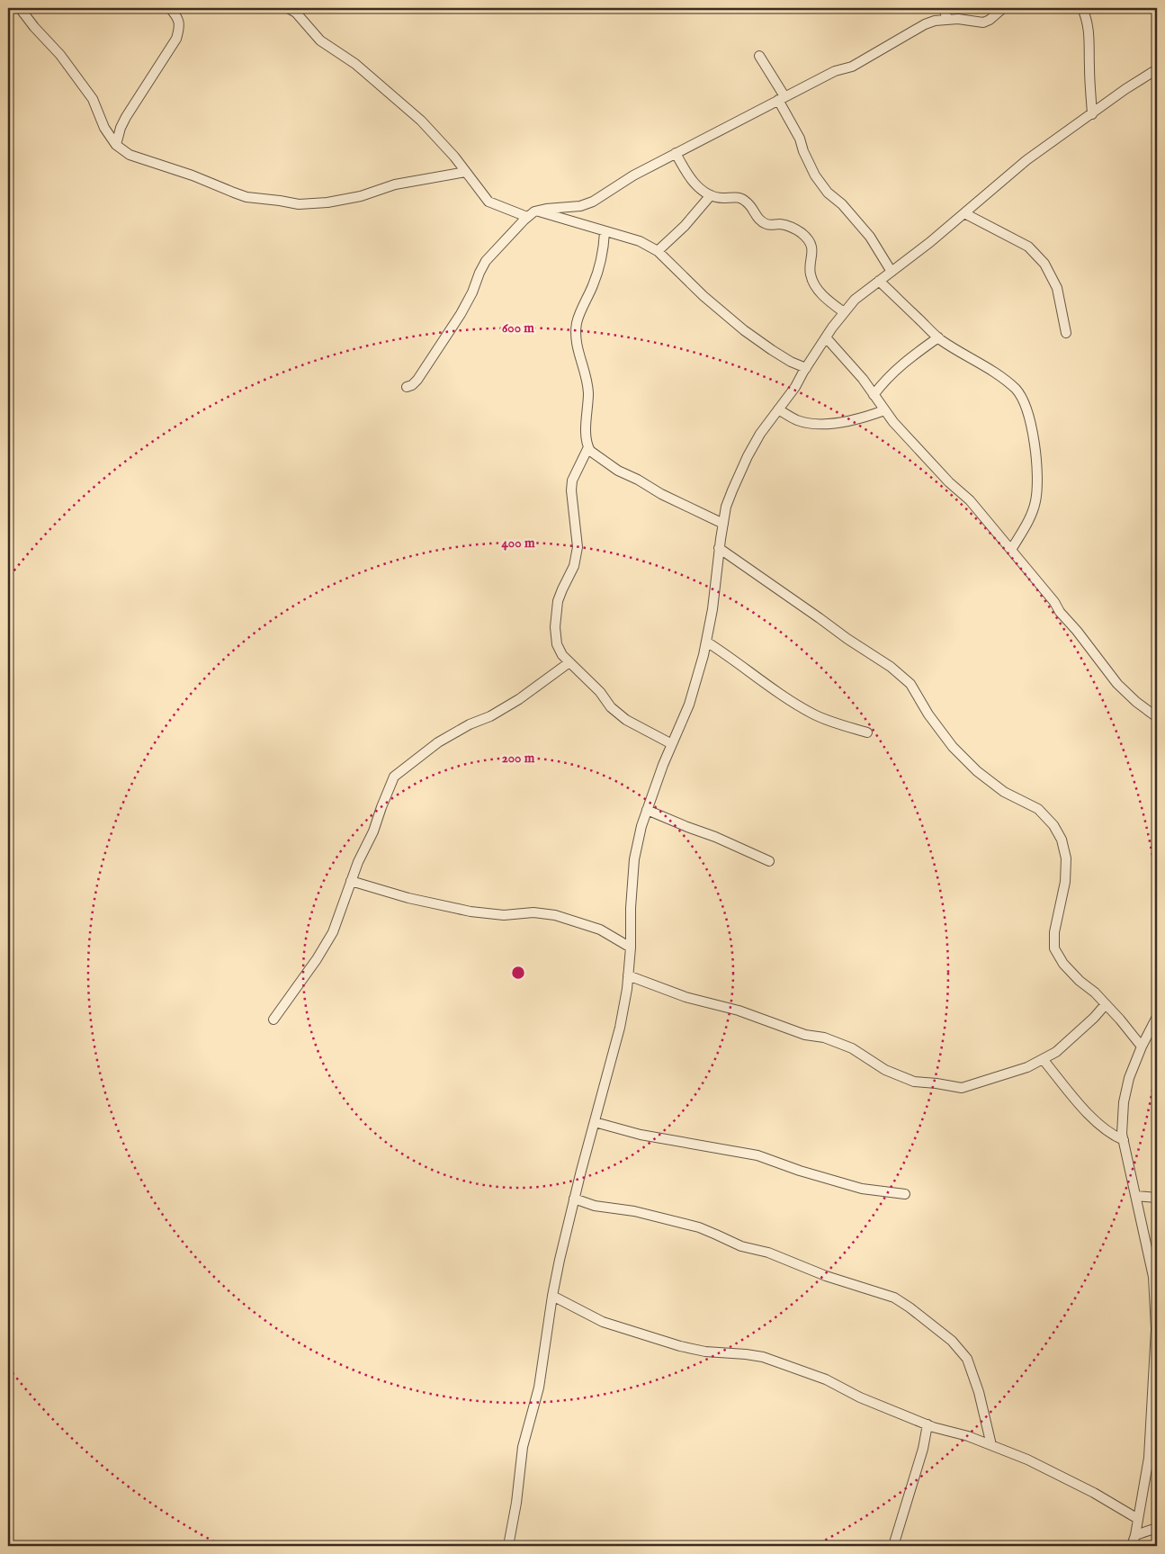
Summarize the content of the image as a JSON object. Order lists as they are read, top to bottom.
{
  "rings": ["600 m", "400 m", "200 m"]
}
